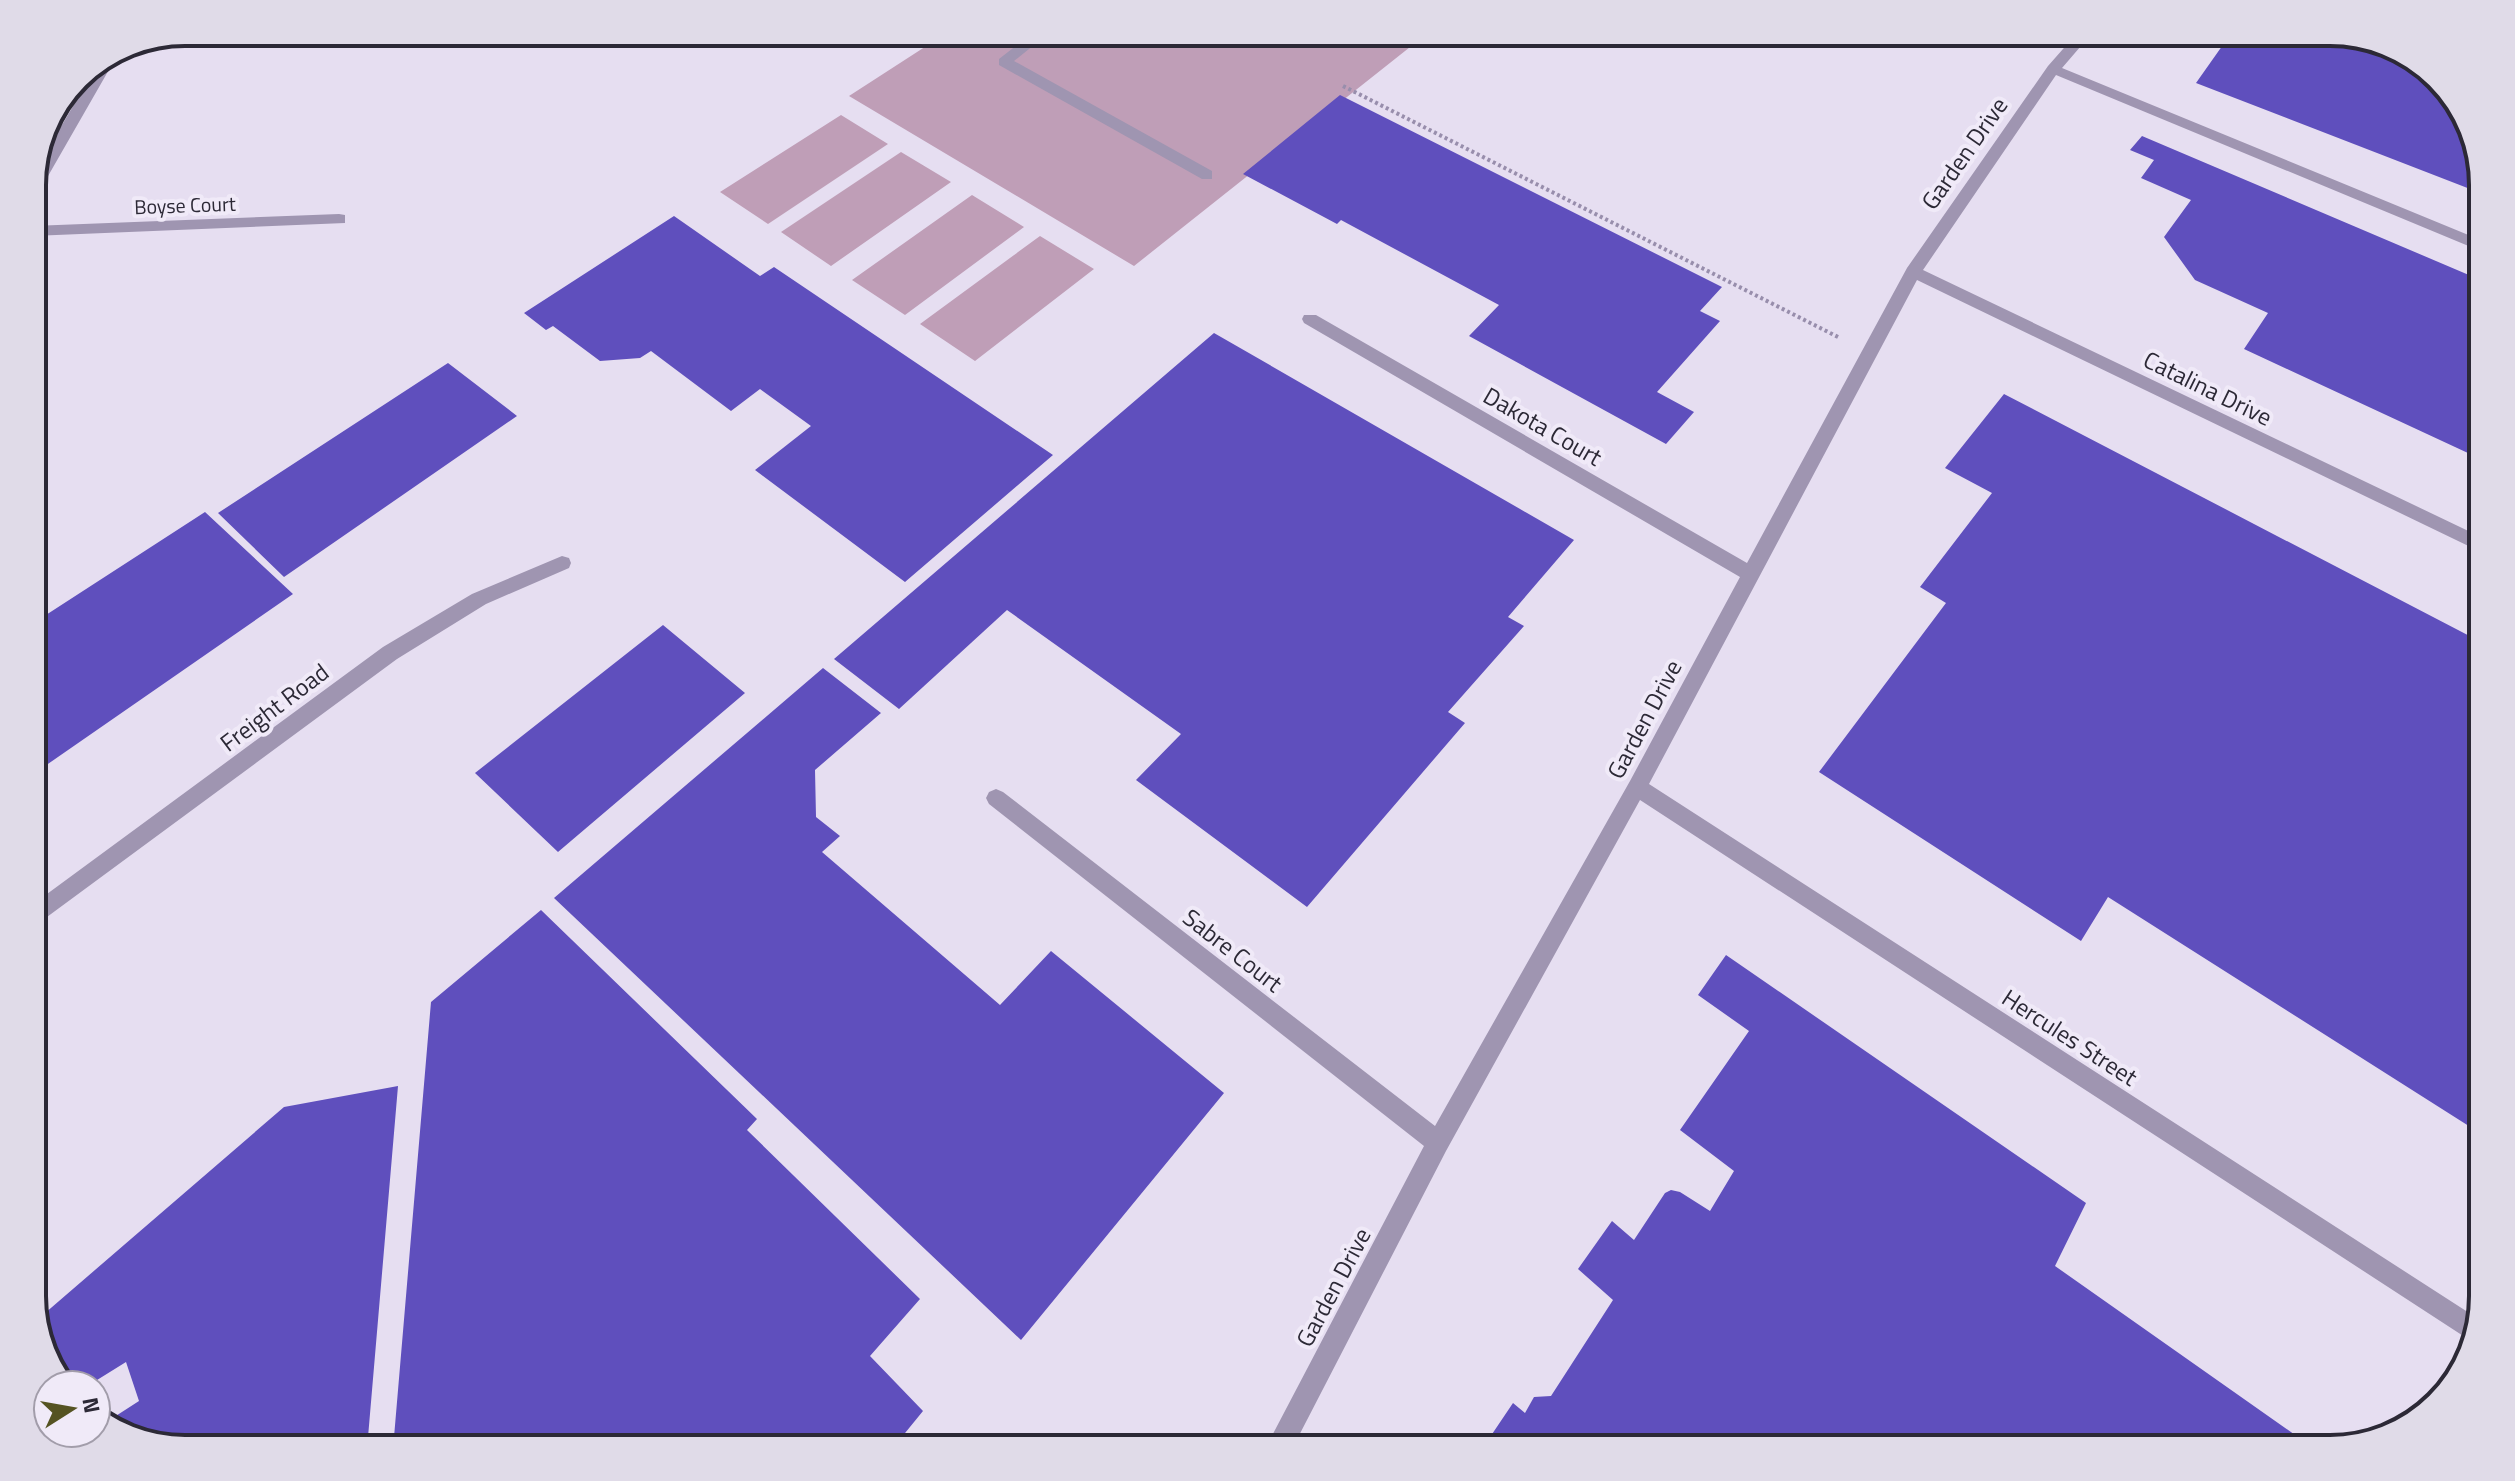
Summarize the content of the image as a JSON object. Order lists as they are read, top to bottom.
{
  "streets": {
    "street": [
      "Garden Drive",
      "Boyse Court",
      "Catalina Drive",
      "Dakota Court",
      "Freight Road",
      "Sabre Court",
      "Hercules Street"
    ]
  },
  "crossings": [
    ["Garden Drive", "Catalina Drive"],
    ["Garden Drive", "Dakota Court"],
    ["Garden Drive", "Sabre Court"],
    ["Garden Drive", "Hercules Street"]
  ],
  "north": "right"
}
